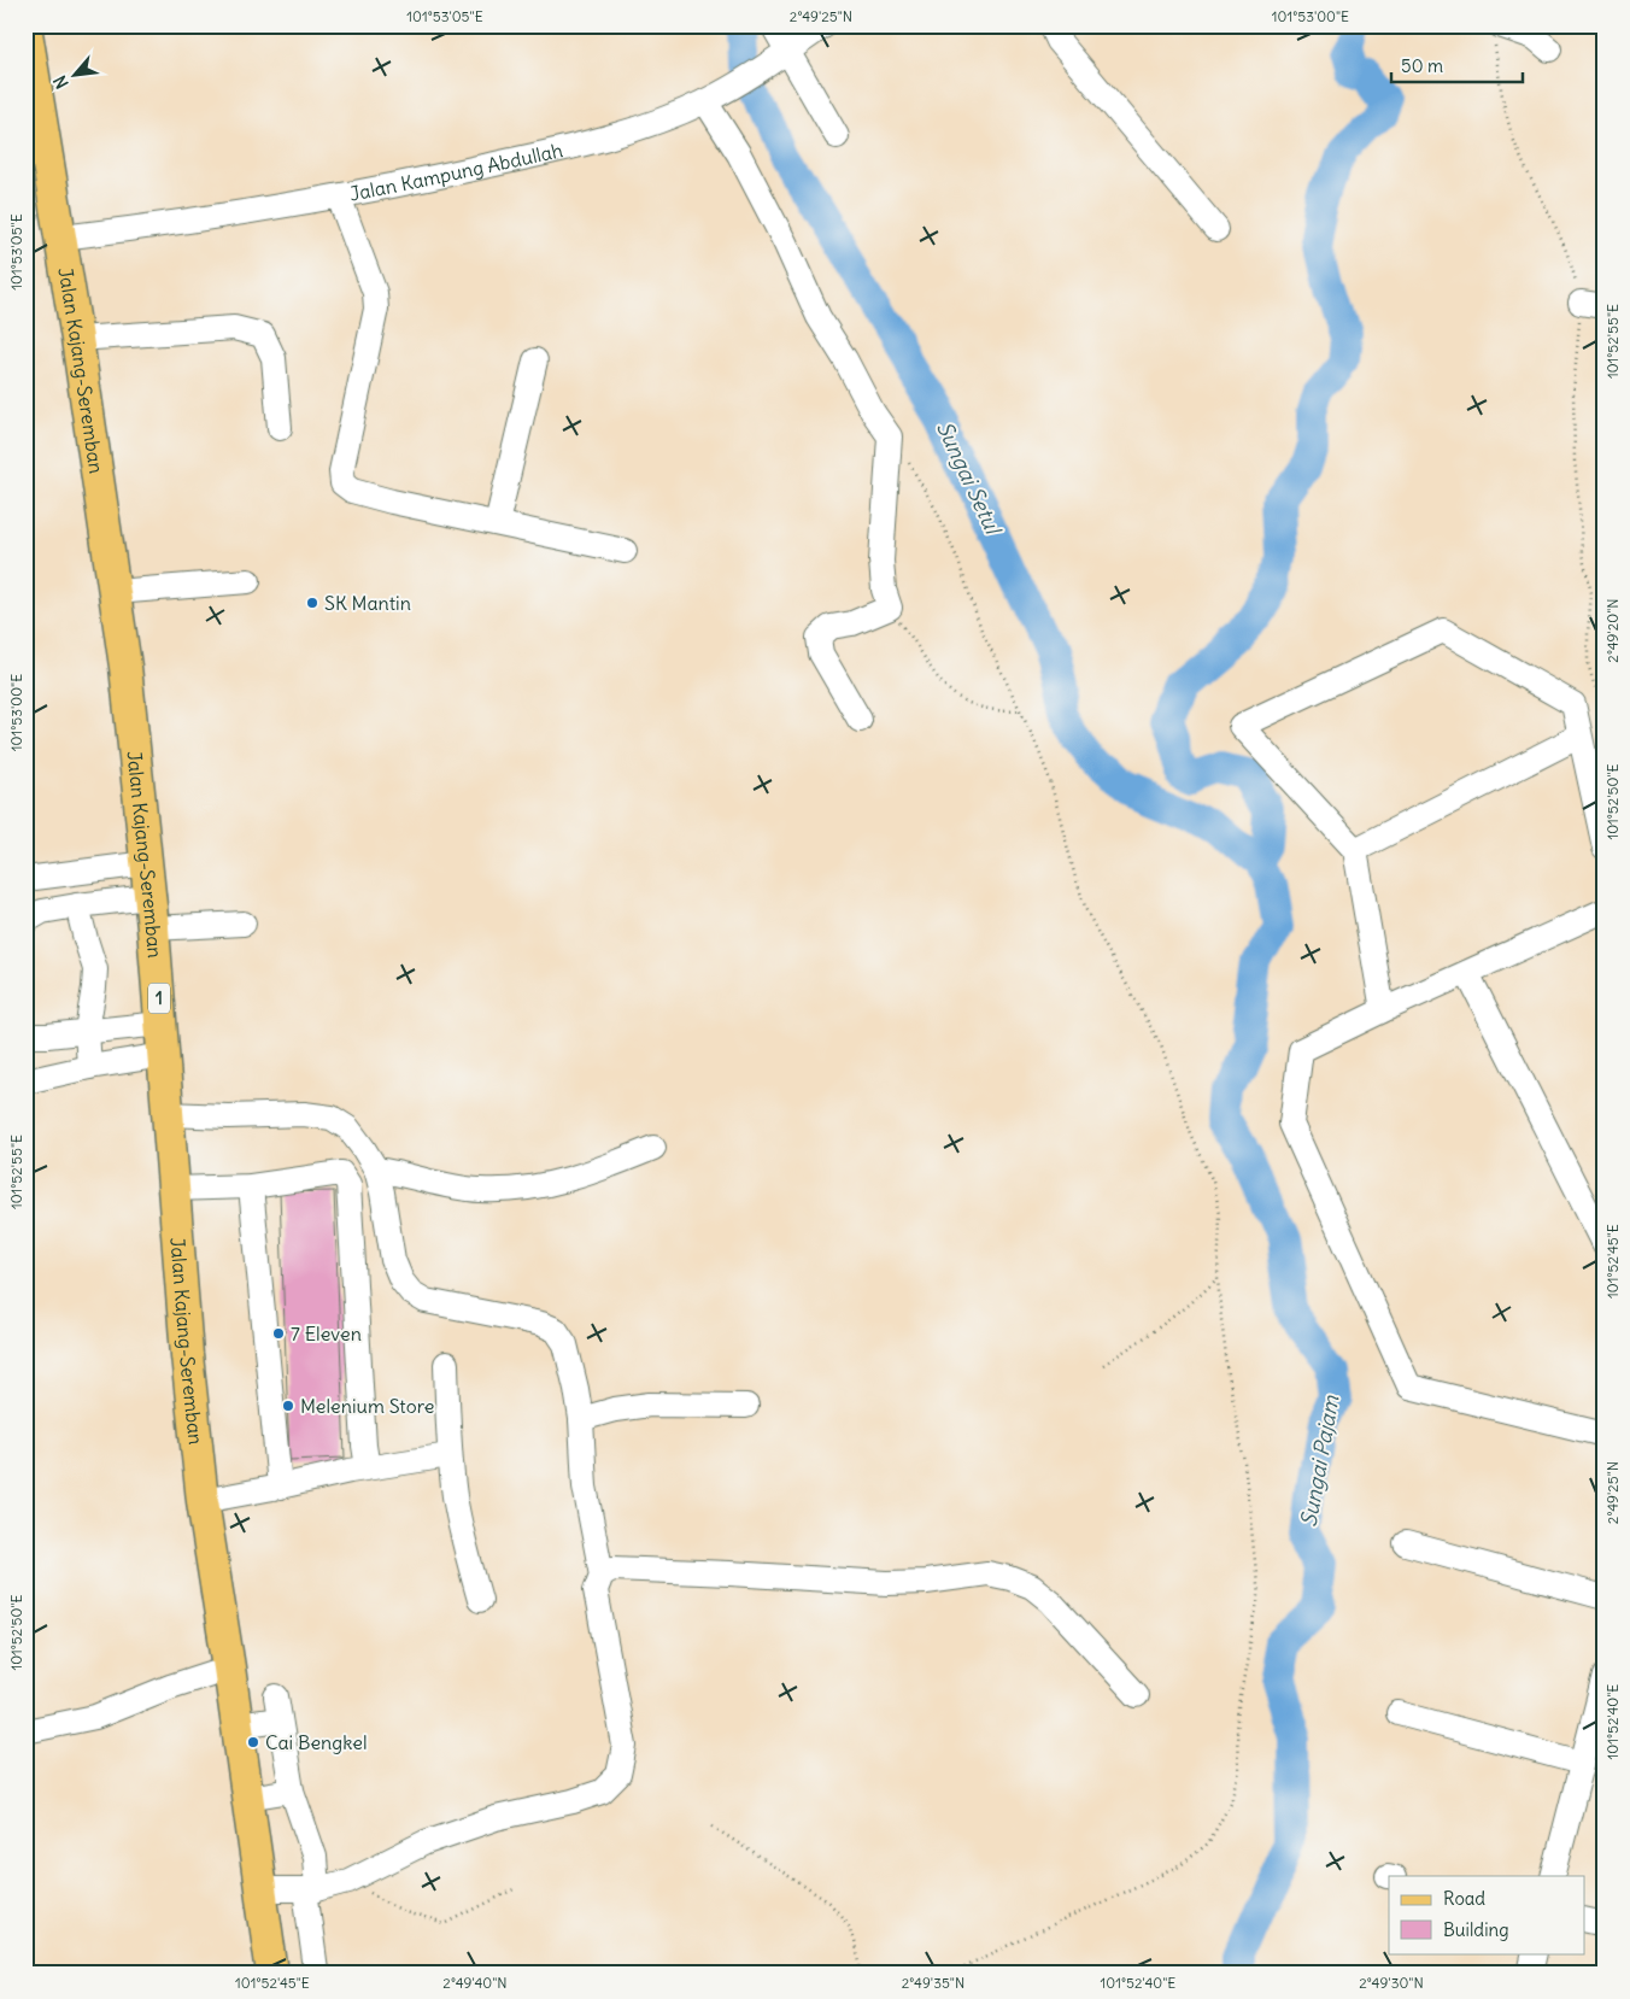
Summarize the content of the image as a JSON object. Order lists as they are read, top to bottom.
{
  "streets": {
    "main road": ["Jalan Kajang-Seremban", "1"],
    "street": ["Jalan Kampung Abdullah"]
  },
  "crossings": [
    ["Jalan Kampung Abdullah", "Jalan Kajang-Seremban"]
  ],
  "water": ["Sungai Setul", "Sungai Pajam"],
  "places": [
    "SK Mantin",
    "7 Eleven",
    "Melenium Store",
    "Cai Bengkel"
  ],
  "legend": ["Road", "Building"],
  "scale_bar": "50 m",
  "north": "bottom left",
  "coordinates": [
    "101°53'05\"E",
    "2°49'25\"N",
    "101°53'00\"E",
    "101°52'55\"E",
    "2°49'20\"N",
    "101°52'50\"E",
    "101°52'45\"E",
    "101°52'40\"E",
    "2°49'40\"N",
    "2°49'35\"N",
    "2°49'30\"N"
  ]
}
